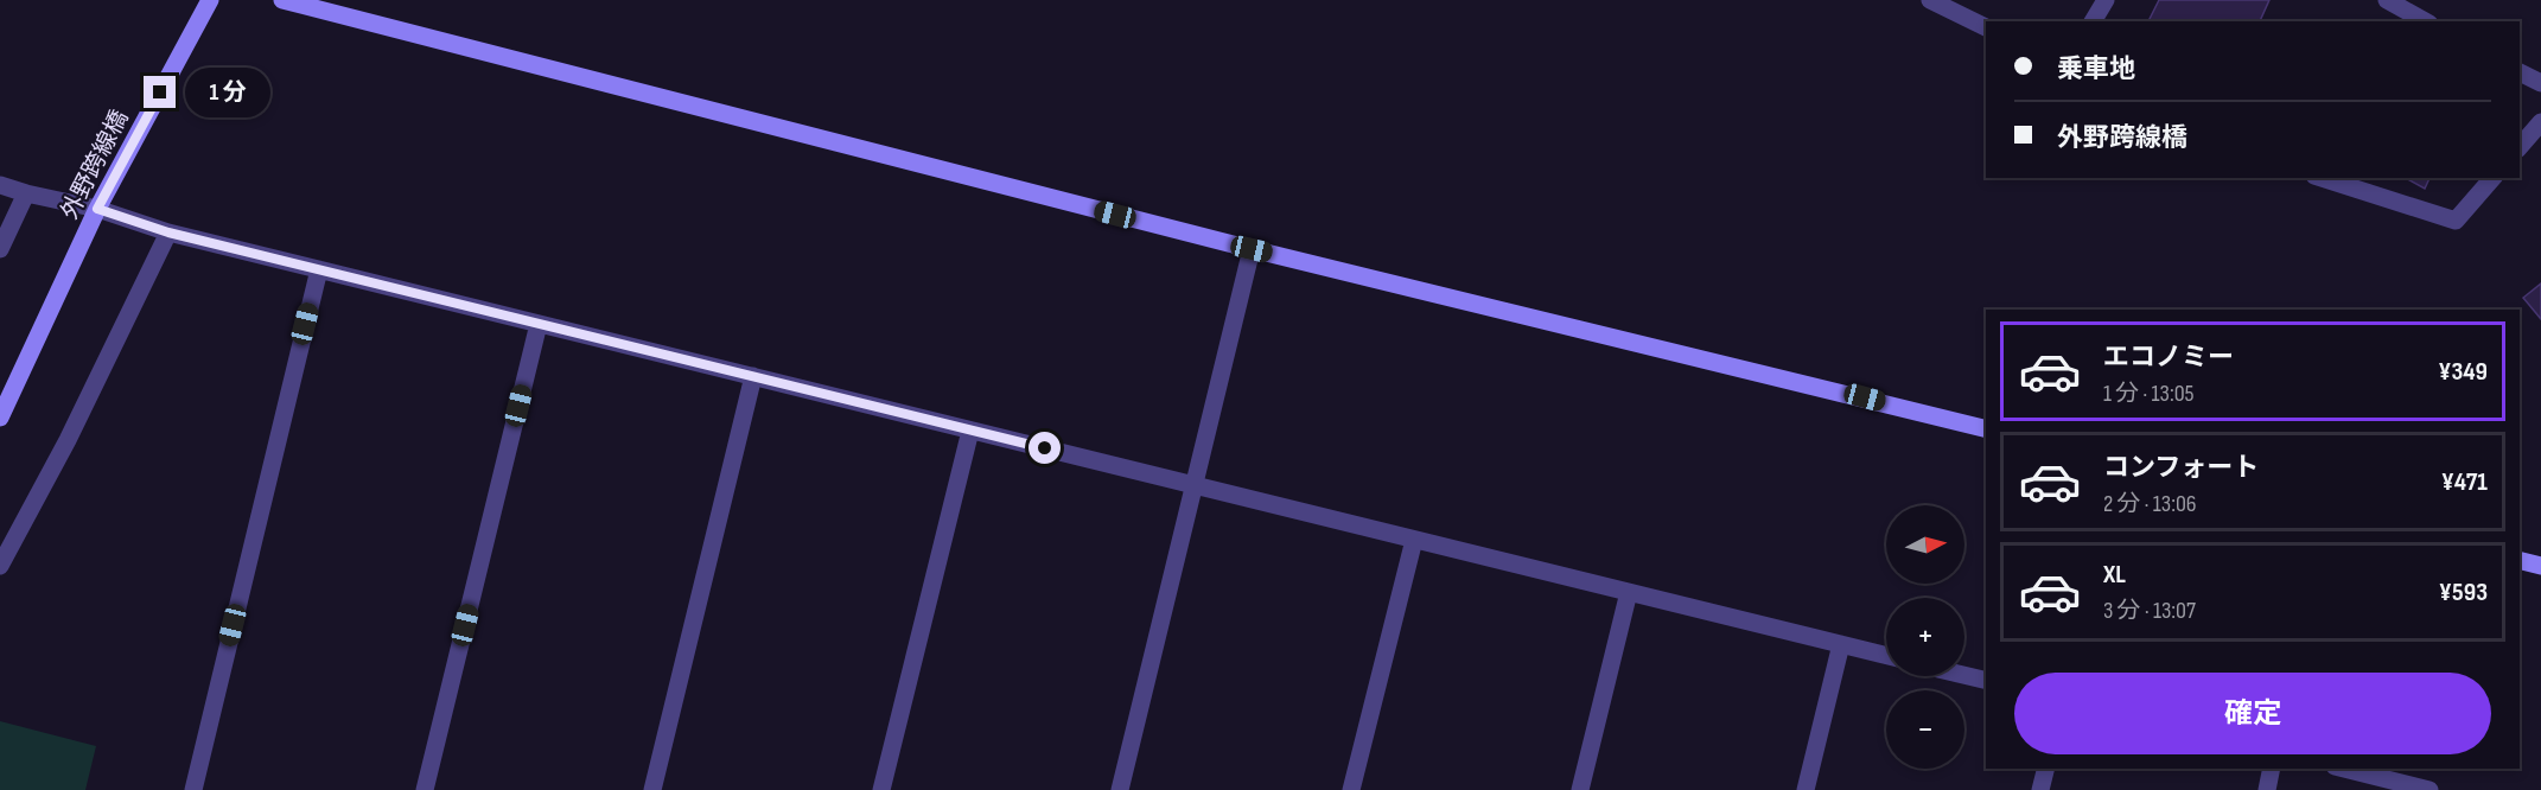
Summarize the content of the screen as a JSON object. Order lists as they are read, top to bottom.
{
  "streets": {
    "street": ["外野跨線橋"]
  },
  "north": "right",
  "page": {
    "banner": ["乗車地", "外野跨線橋"],
    "bubble": "1 分",
    "list": [
      {
        "name": "エコノミー",
        "note": "1 分 · 13:05",
        "value": "¥349"
      },
      {
        "name": "コンフォート",
        "note": "2 分 · 13:06",
        "value": "¥471"
      },
      {
        "name": "XL",
        "note": "3 分 · 13:07",
        "value": "¥593"
      }
    ],
    "map_buttons": ["+", "−"],
    "buttons": "確定"
  }
}
